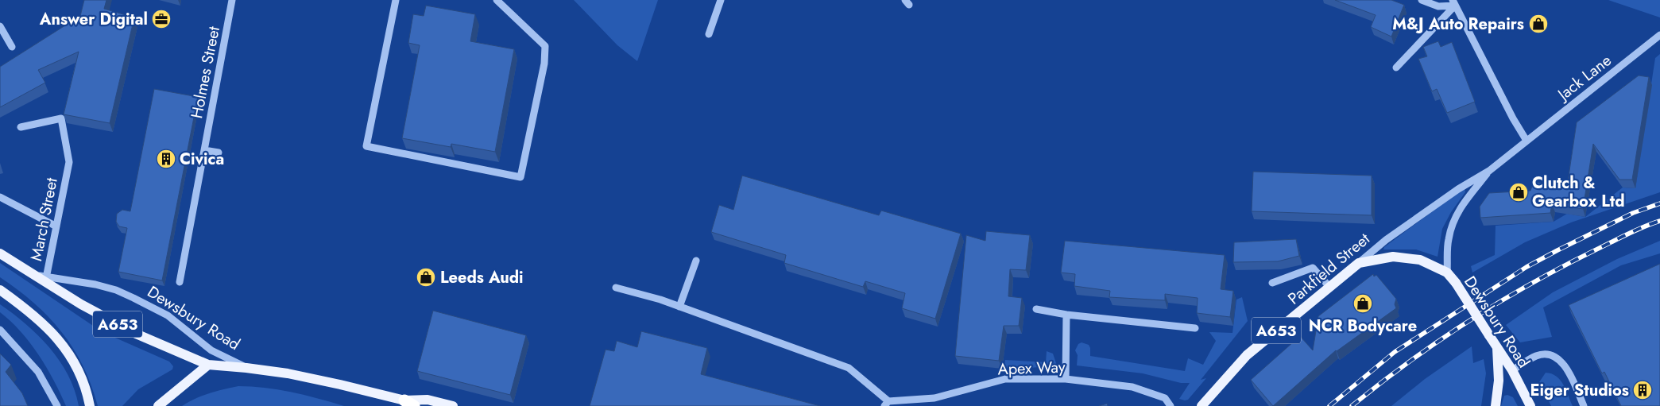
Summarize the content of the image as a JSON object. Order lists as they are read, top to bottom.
{
  "streets": {
    "main road": ["Parkfield Street", "Dewsbury Road", "A653"],
    "street": [
      "Holmes Street",
      "Jack Lane",
      "March Street",
      "Apex Way"
    ]
  },
  "crossings": [
    ["Jack Lane", "Parkfield Street"],
    ["March Street", "Dewsbury Road"],
    ["Parkfield Street", "Dewsbury Road"],
    ["Dewsbury Road", "A653"]
  ],
  "places": {
    "office": ["Answer Digital"],
    "shop": [
      "M&J Auto Repairs",
      "Clutch & Gearbox Ltd",
      "Leeds Audi",
      "NCR Bodycare"
    ],
    "building": ["Civica", "Eiger Studios"]
  }
}
